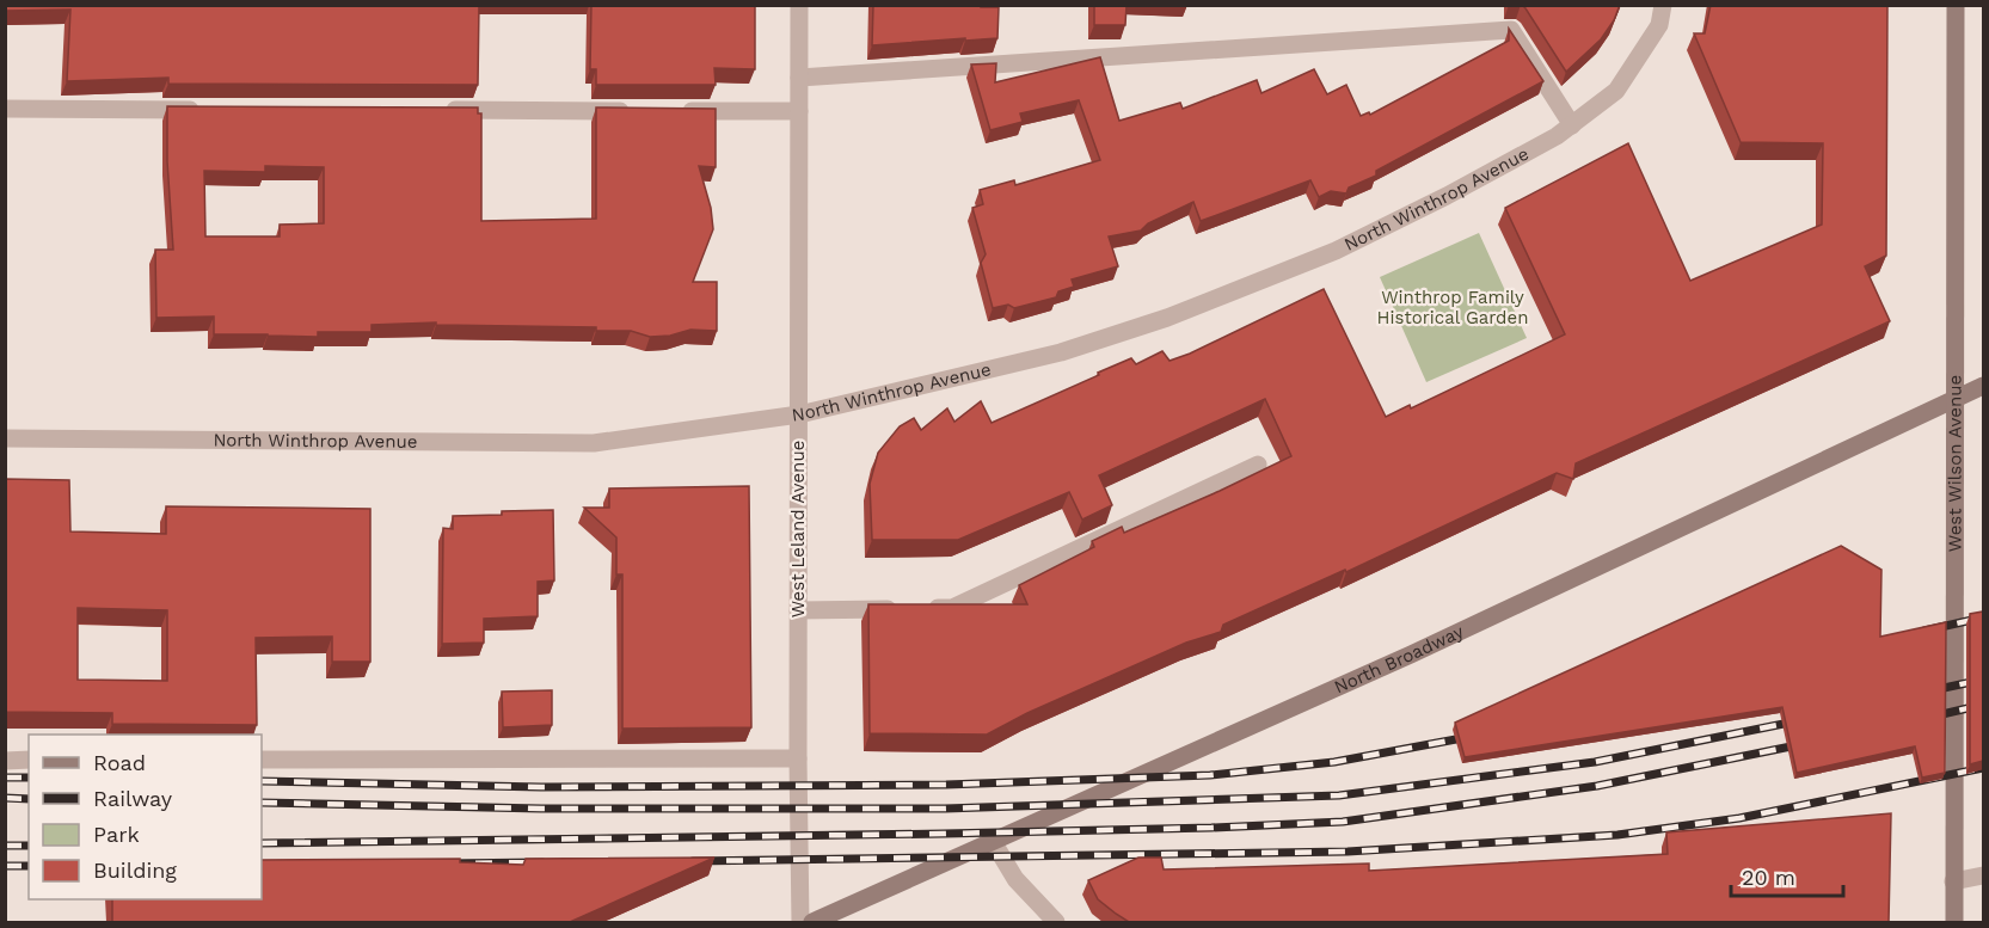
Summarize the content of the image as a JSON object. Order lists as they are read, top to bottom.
{
  "streets": {
    "main road": ["West Wilson Avenue", "North Broadway"],
    "street": ["North Winthrop Avenue", "West Leland Avenue"]
  },
  "crossings": [
    ["North Winthrop Avenue", "West Leland Avenue"],
    ["West Wilson Avenue", "North Broadway"]
  ],
  "parks": ["Winthrop Family Historical Garden"],
  "legend": [
    "Road",
    "Railway",
    "Park",
    "Building"
  ],
  "scale_bar": "20 m"
}
